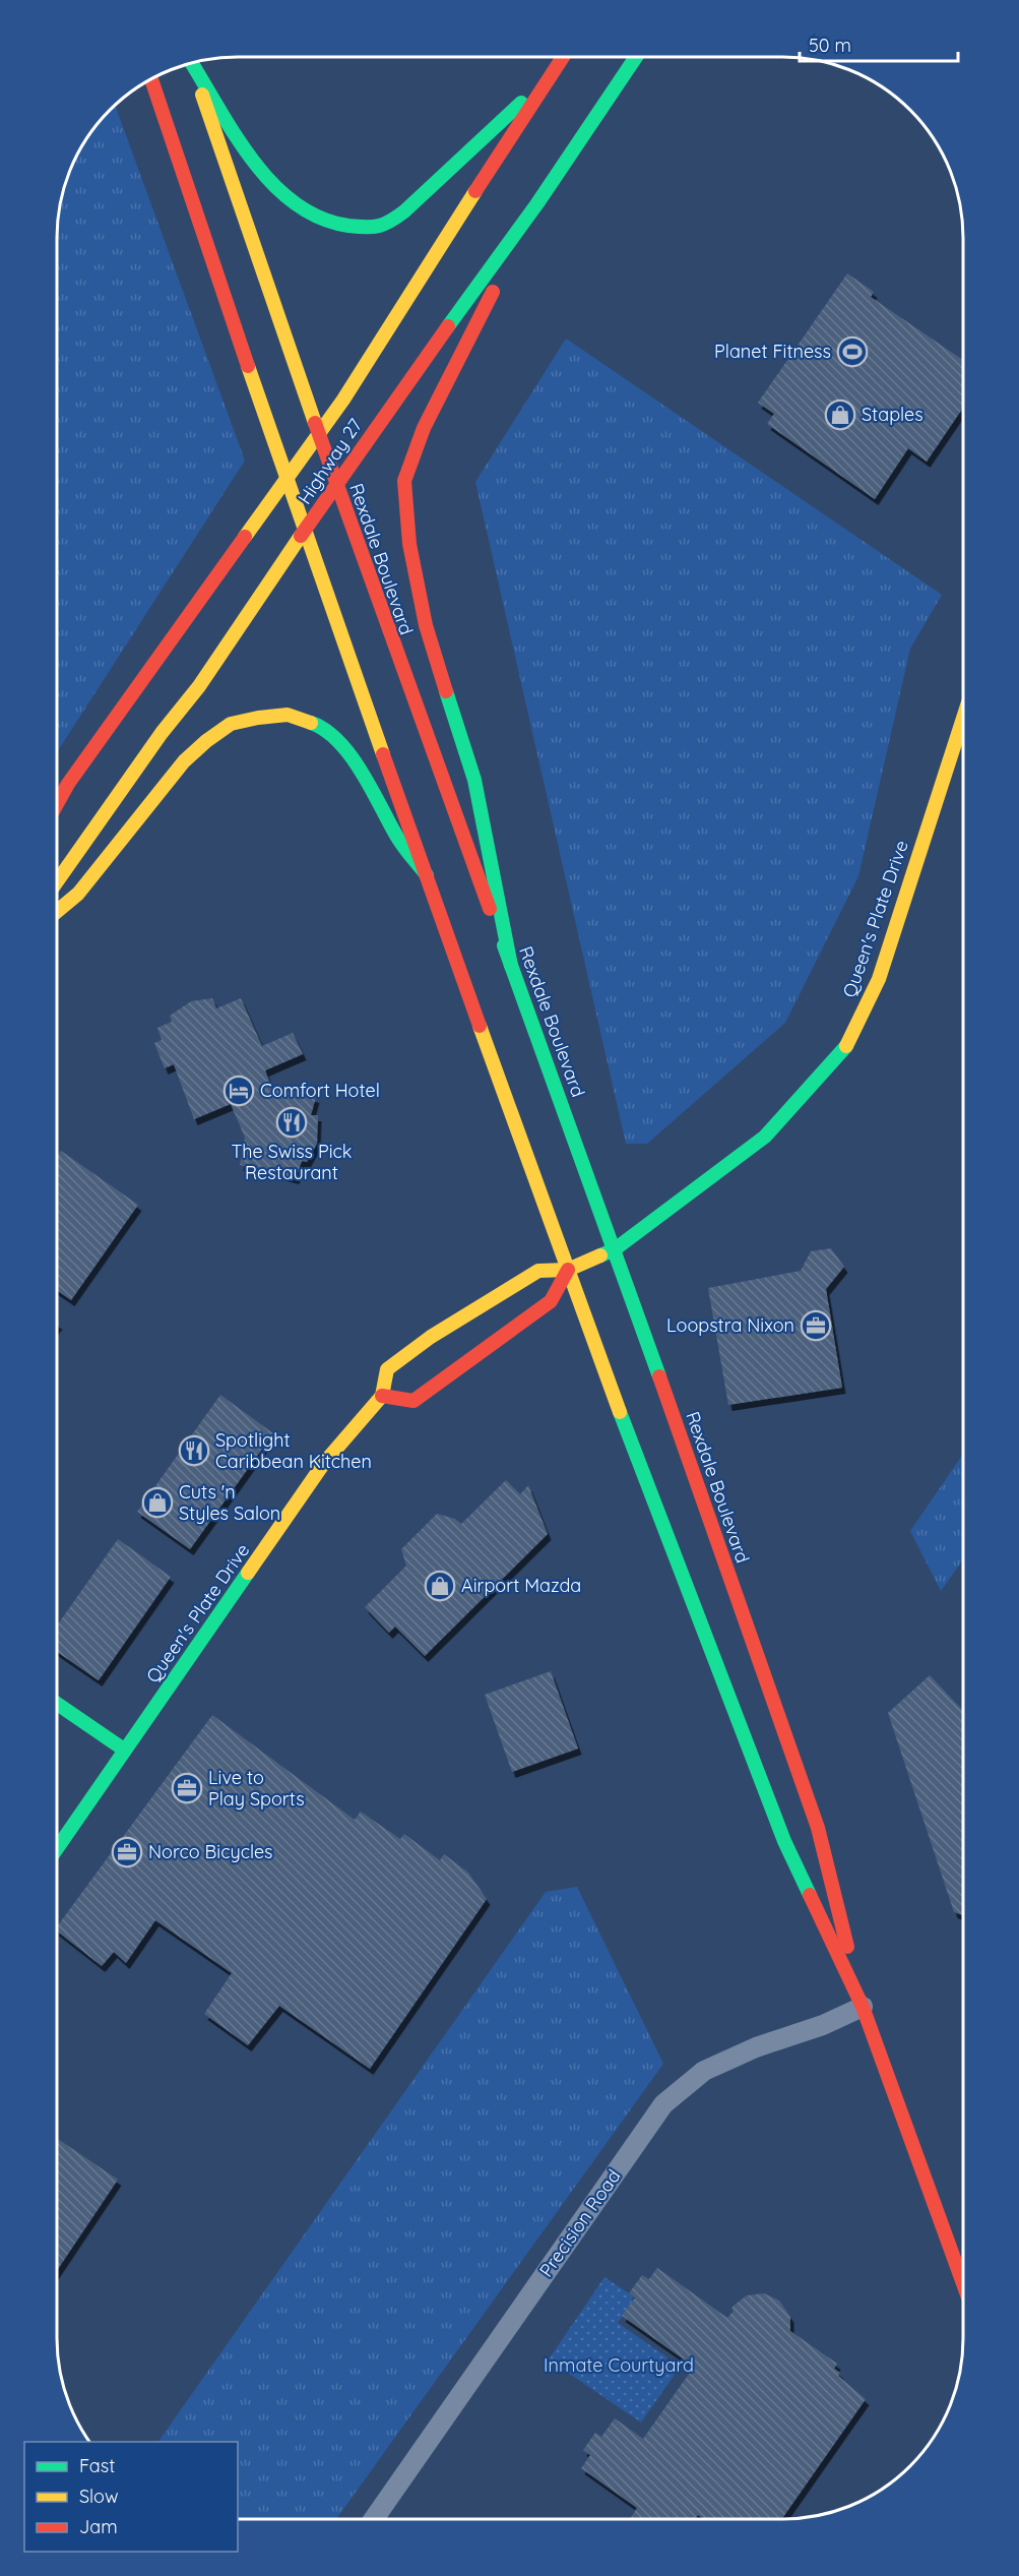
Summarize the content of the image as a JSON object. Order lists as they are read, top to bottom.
{
  "streets": {
    "main road": ["Highway 27", "Rexdale Boulevard", "Queen's Plate Drive"],
    "street": ["Precision Road"]
  },
  "crossings": [
    ["Highway 27", "Rexdale Boulevard"],
    ["Rexdale Boulevard", "Queen's Plate Drive"],
    ["Rexdale Boulevard", "Precision Road"]
  ],
  "parks": ["Inmate Courtyard"],
  "places": {
    "sports": ["Planet Fitness"],
    "shop": ["Staples", "Cuts 'n Styles Salon", "Airport Mazda"],
    "hotel": ["Comfort Hotel"],
    "restaurant": ["The Swiss Pick Restaurant", "Spotlight Caribbean Kitchen"],
    "office": ["Loopstra Nixon", "Live to Play Sports", "Norco Bicycles"]
  },
  "legend": ["Fast", "Slow", "Jam"],
  "scale_bar": "50 m"
}
